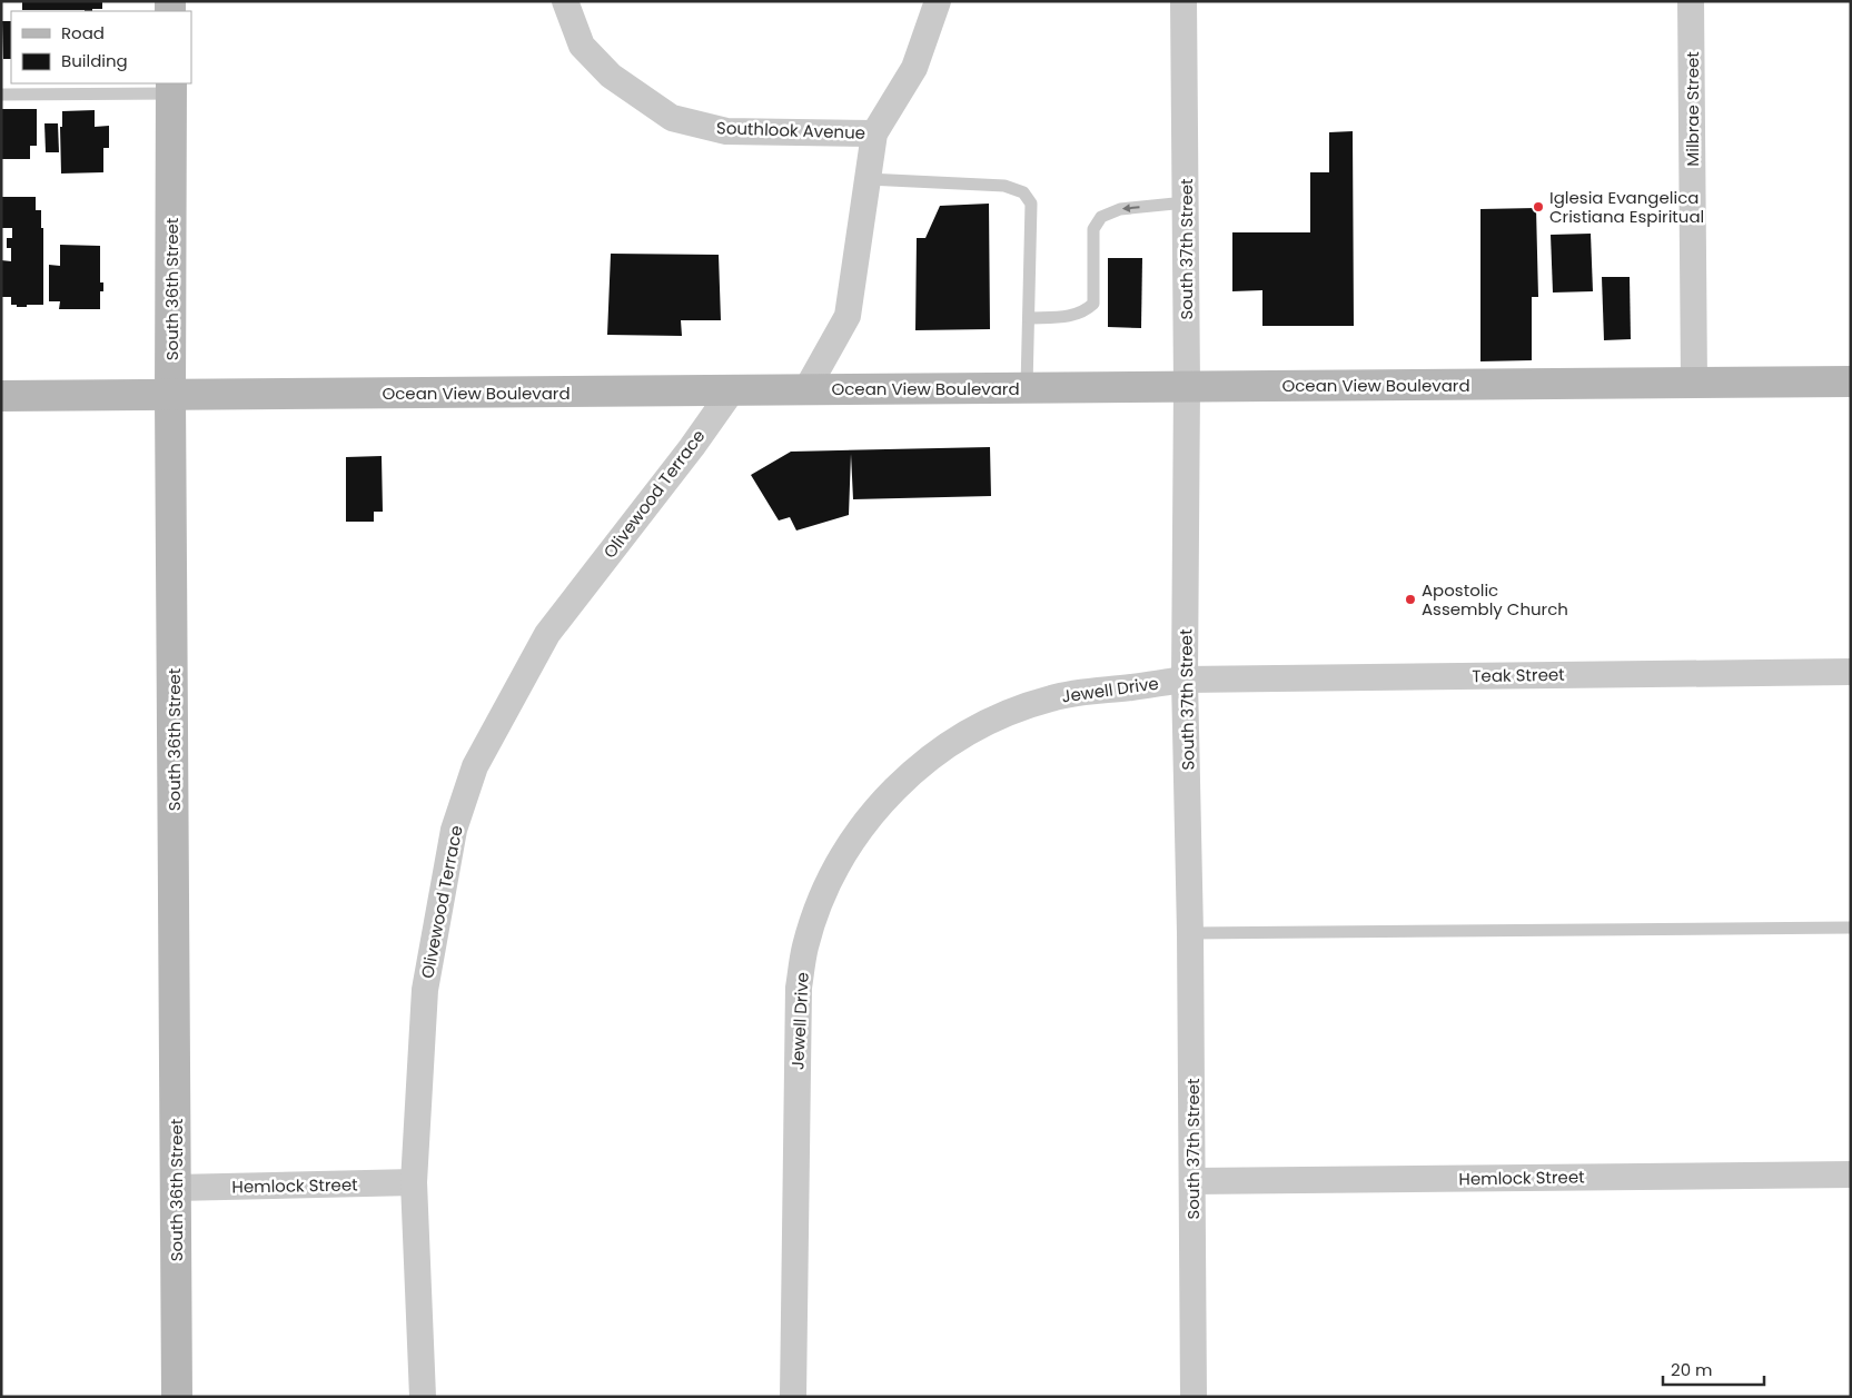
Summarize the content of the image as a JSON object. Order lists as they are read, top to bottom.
{
  "streets": {
    "main road": ["South 36th Street", "Ocean View Boulevard"],
    "street": [
      "Milbrae Street",
      "Southlook Avenue",
      "South 37th Street",
      "Olivewood Terrace",
      "Teak Street",
      "Jewell Drive",
      "Hemlock Street"
    ]
  },
  "crossings": [
    ["Milbrae Street", "Ocean View Boulevard"],
    ["South 37th Street", "Ocean View Boulevard"],
    ["South 37th Street", "Teak Street"],
    ["South 37th Street", "Jewell Drive"],
    ["South 37th Street", "Hemlock Street"],
    ["South 36th Street", "Ocean View Boulevard"],
    ["South 36th Street", "Hemlock Street"],
    ["Ocean View Boulevard", "Olivewood Terrace"],
    ["Olivewood Terrace", "Hemlock Street"],
    ["Teak Street", "Jewell Drive"]
  ],
  "places": ["Iglesia Evangelica Cristiana Espiritual", "Apostolic Assembly Church"],
  "legend": ["Road", "Building"],
  "scale_bar": "20 m"
}
